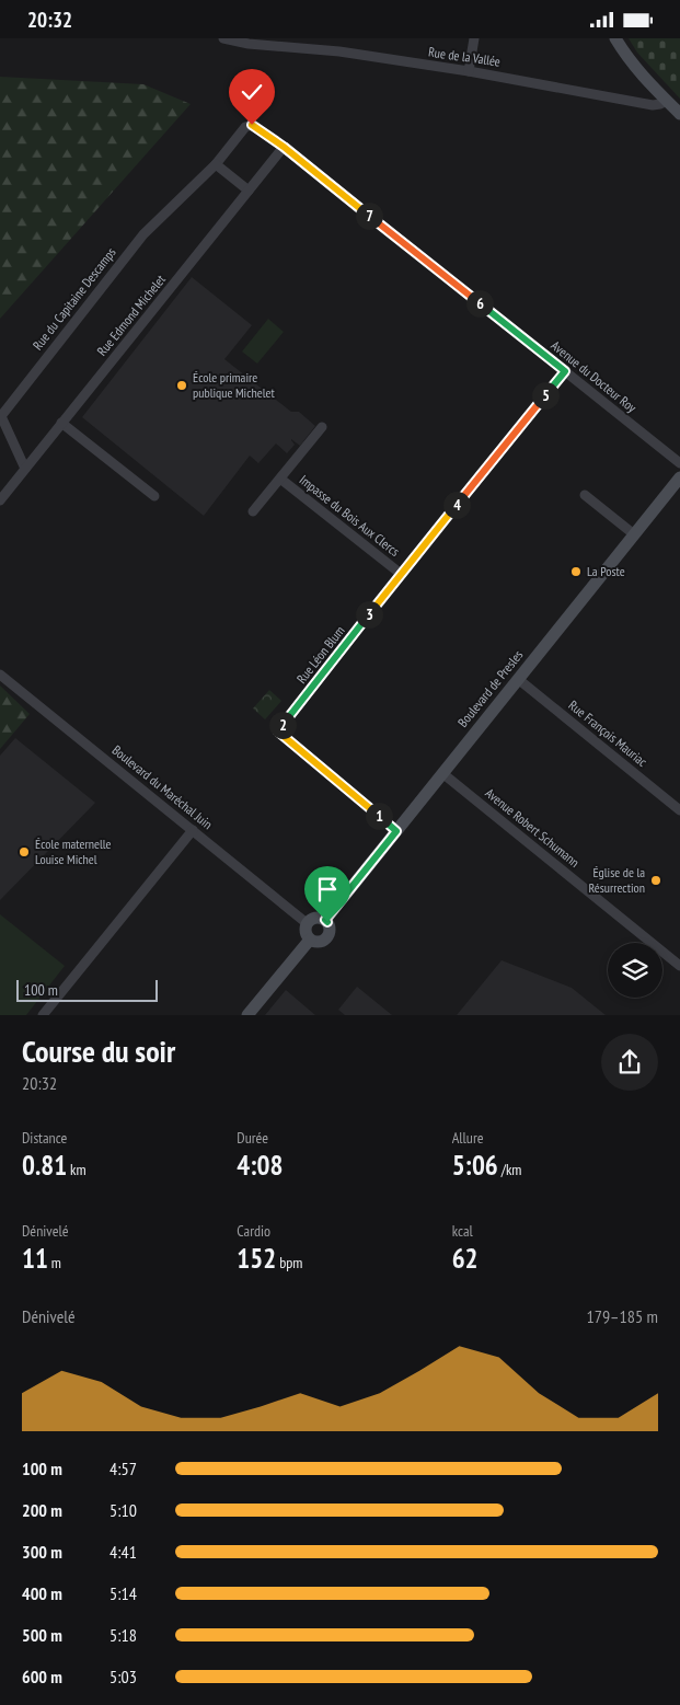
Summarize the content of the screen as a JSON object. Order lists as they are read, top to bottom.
{
  "streets": {
    "street": [
      "Rue de la Vallée",
      "Rue du Capitaine Descamps",
      "Rue Edmond Michelet",
      "Avenue du Docteur Roy",
      "Impasse du Bois Aux Clercs",
      "Rue Léon Blum",
      "Boulevard de Presles",
      "Rue François Mauriac",
      "Boulevard du Maréchal Juin",
      "Avenue Robert Schumann"
    ]
  },
  "crossings": [
    ["Rue du Capitaine Descamps", "Rue Edmond Michelet"],
    ["Rue du Capitaine Descamps", "Avenue du Docteur Roy"],
    ["Rue Edmond Michelet", "Avenue du Docteur Roy"],
    ["Avenue du Docteur Roy", "Rue Léon Blum"],
    ["Impasse du Bois Aux Clercs", "Rue Léon Blum"],
    ["Rue Léon Blum", "Boulevard de Presles"],
    ["Boulevard de Presles", "Rue François Mauriac"],
    ["Boulevard de Presles", "Boulevard du Maréchal Juin"],
    ["Boulevard de Presles", "Avenue Robert Schumann"]
  ],
  "places": [
    "École primaire publique Michelet",
    "La Poste",
    "École maternelle Louise Michel",
    "Église de la Résurrection"
  ],
  "scale_bar": "100 m",
  "page": {
    "status": "20:32",
    "pins": [
      "7",
      "6",
      "5",
      "4",
      "3",
      "2",
      "1"
    ],
    "scale": "100 m",
    "heading": ["Course du soir", "20:32"],
    "stats": [
      ["Distance", "0.81 km"],
      ["Durée", "4:08"],
      ["Allure", "5:06 /km"],
      ["Dénivelé", "11 m"],
      ["Cardio", "152 bpm"],
      ["kcal", "62"]
    ],
    "chart": ["Dénivelé", "179–185 m"],
    "list": [
      {
        "name": "100 m",
        "note": "4:57"
      },
      {
        "name": "200 m",
        "note": "5:10"
      },
      {
        "name": "300 m",
        "note": "4:41"
      },
      {
        "name": "400 m",
        "note": "5:14"
      },
      {
        "name": "500 m",
        "note": "5:18"
      },
      {
        "name": "600 m",
        "note": "5:03"
      }
    ]
  }
}
